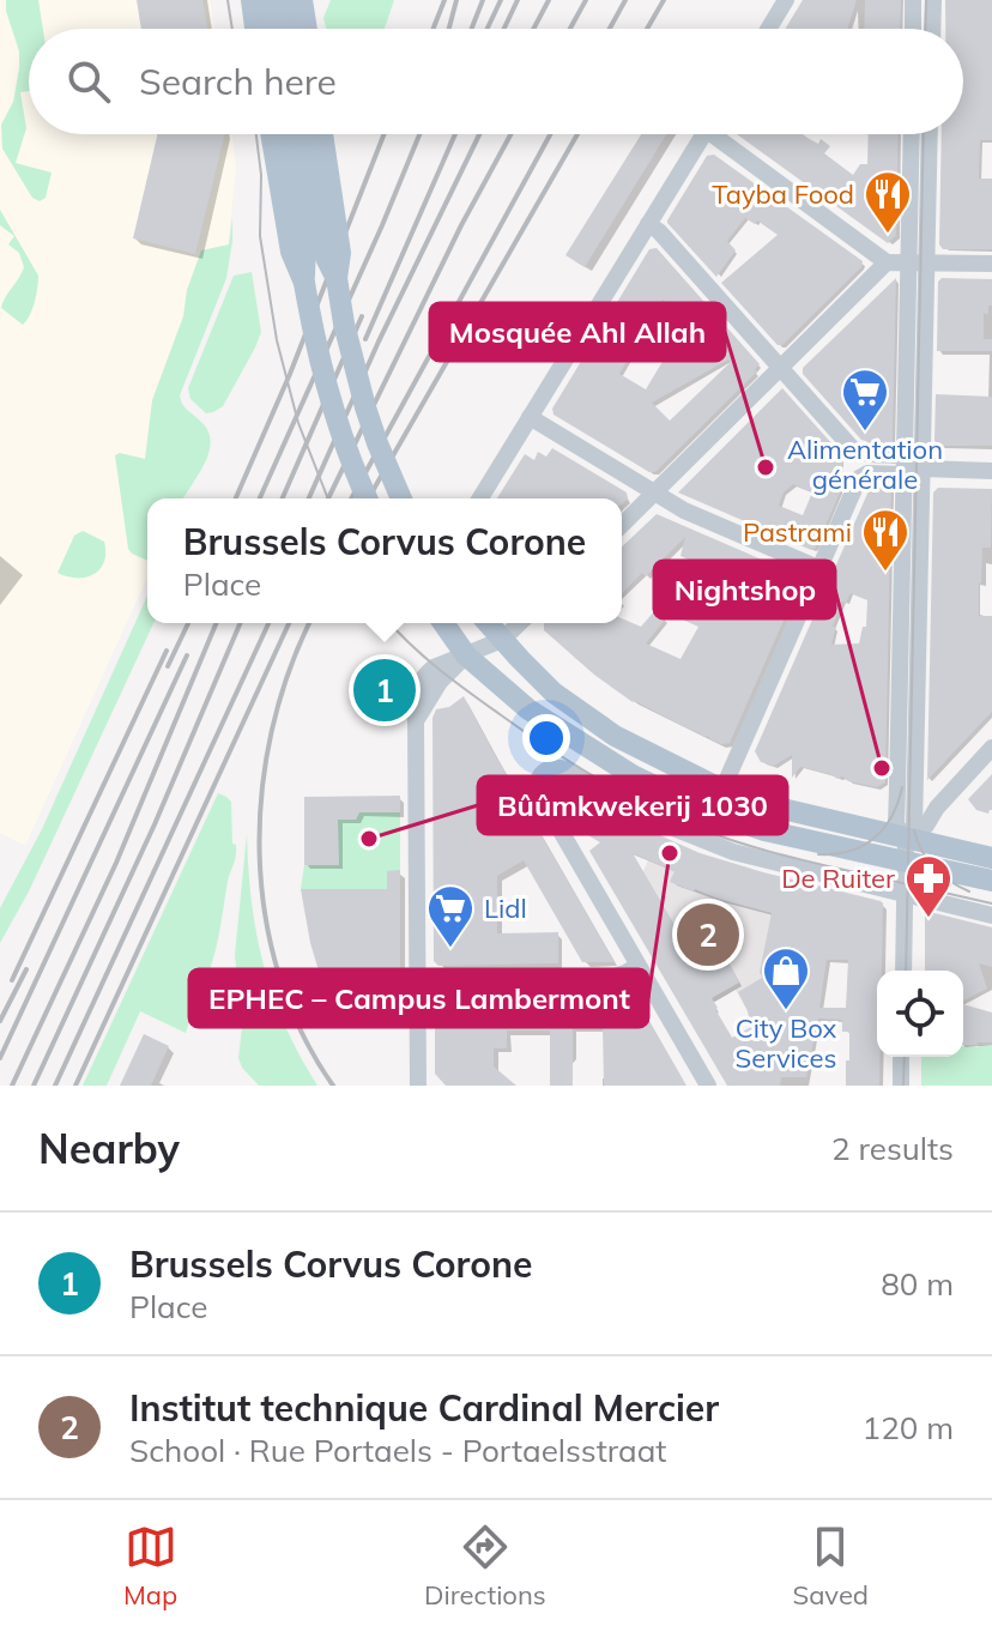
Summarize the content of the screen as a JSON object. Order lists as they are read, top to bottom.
{
  "places": {
    "restaurant": ["Tayba Food", "Pastrami"],
    "supermarket": ["Alimentation générale", "Lidl"],
    "other": [
      "Mosquée Ahl Allah",
      "Nightshop",
      "Bûûmkwekerij 1030",
      "EPHEC – Campus Lambermont"
    ],
    "pharmacy": ["De Ruiter"],
    "shop": ["City Box Services"]
  },
  "page": {
    "search": "Search here",
    "popup": ["Brussels Corvus Corone", "Place"],
    "pins": ["1", "2"],
    "heading": ["Nearby", "2 results"],
    "list": [
      {
        "mark": "1",
        "name": "Brussels Corvus Corone",
        "note": "Place",
        "value": "80 m"
      },
      {
        "mark": "2",
        "name": "Institut technique Cardinal Mercier",
        "note": "School · Rue Portaels - Portaelsstraat",
        "value": "120 m"
      }
    ],
    "nav": ["Map", "Directions", "Saved"]
  }
}
